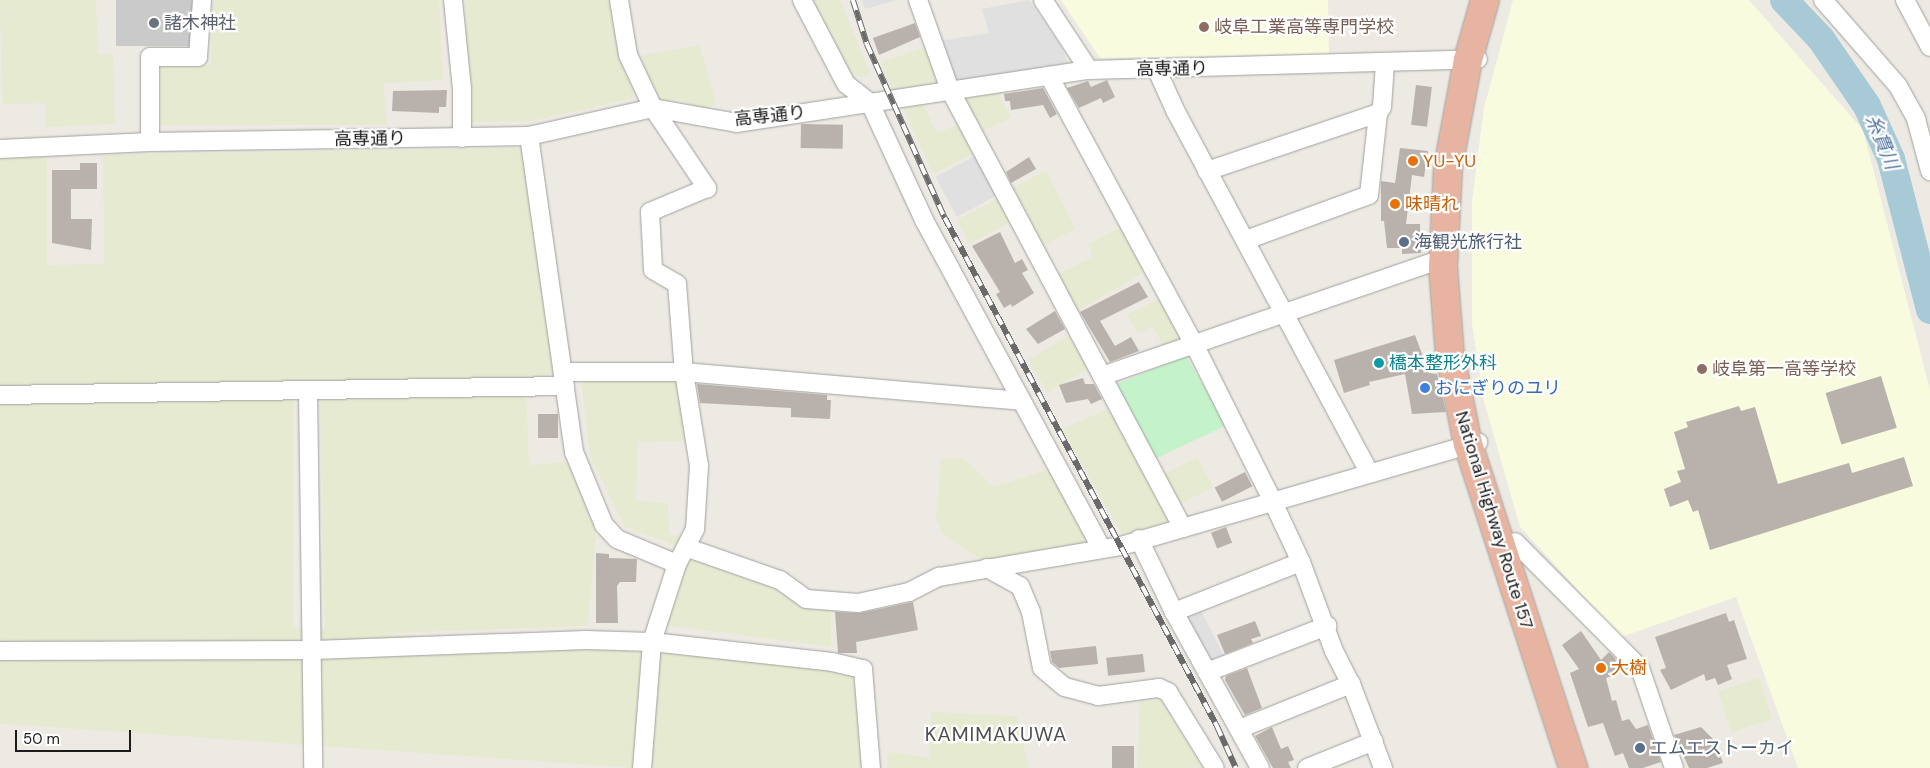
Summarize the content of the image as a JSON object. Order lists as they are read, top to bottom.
{
  "streets": {
    "highway": ["National Highway Route 157"],
    "street": ["高専通り"]
  },
  "crossings": [
    ["高専通り", "National Highway Route 157"]
  ],
  "districts": ["KAMIMAKUWA"],
  "water": ["糸貫川"],
  "places": [
    "諸木神社",
    "岐阜工業高等専門学校",
    "YU-YU",
    "味晴れ",
    "海観光旅行社",
    "橋本整形外科",
    "岐阜第一高等学校",
    "おにぎりのユリ",
    "大樹",
    "エムエストーカイ"
  ],
  "scale_bar": "50 m"
}
